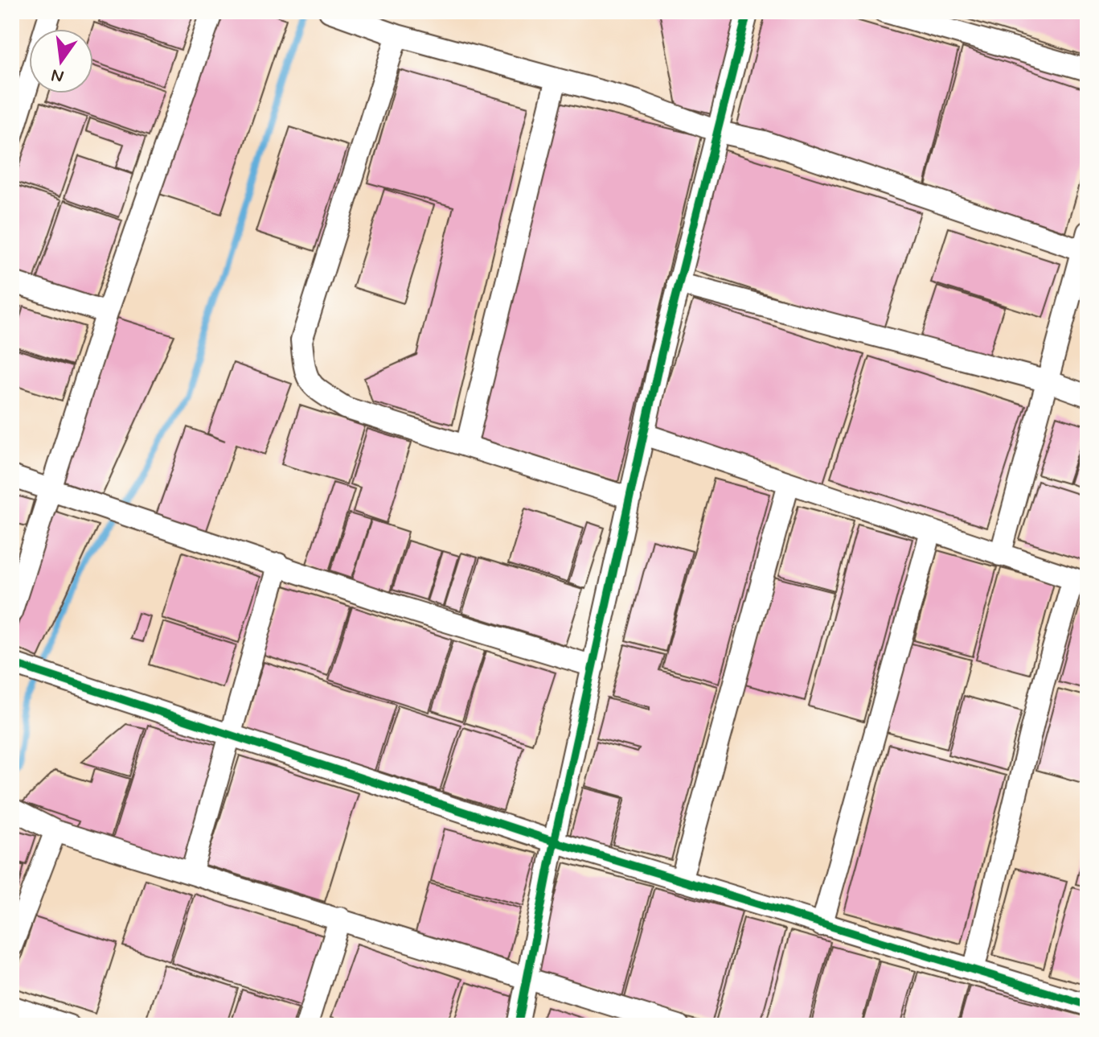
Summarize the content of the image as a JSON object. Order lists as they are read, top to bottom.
{
  "north": "bottom"
}
